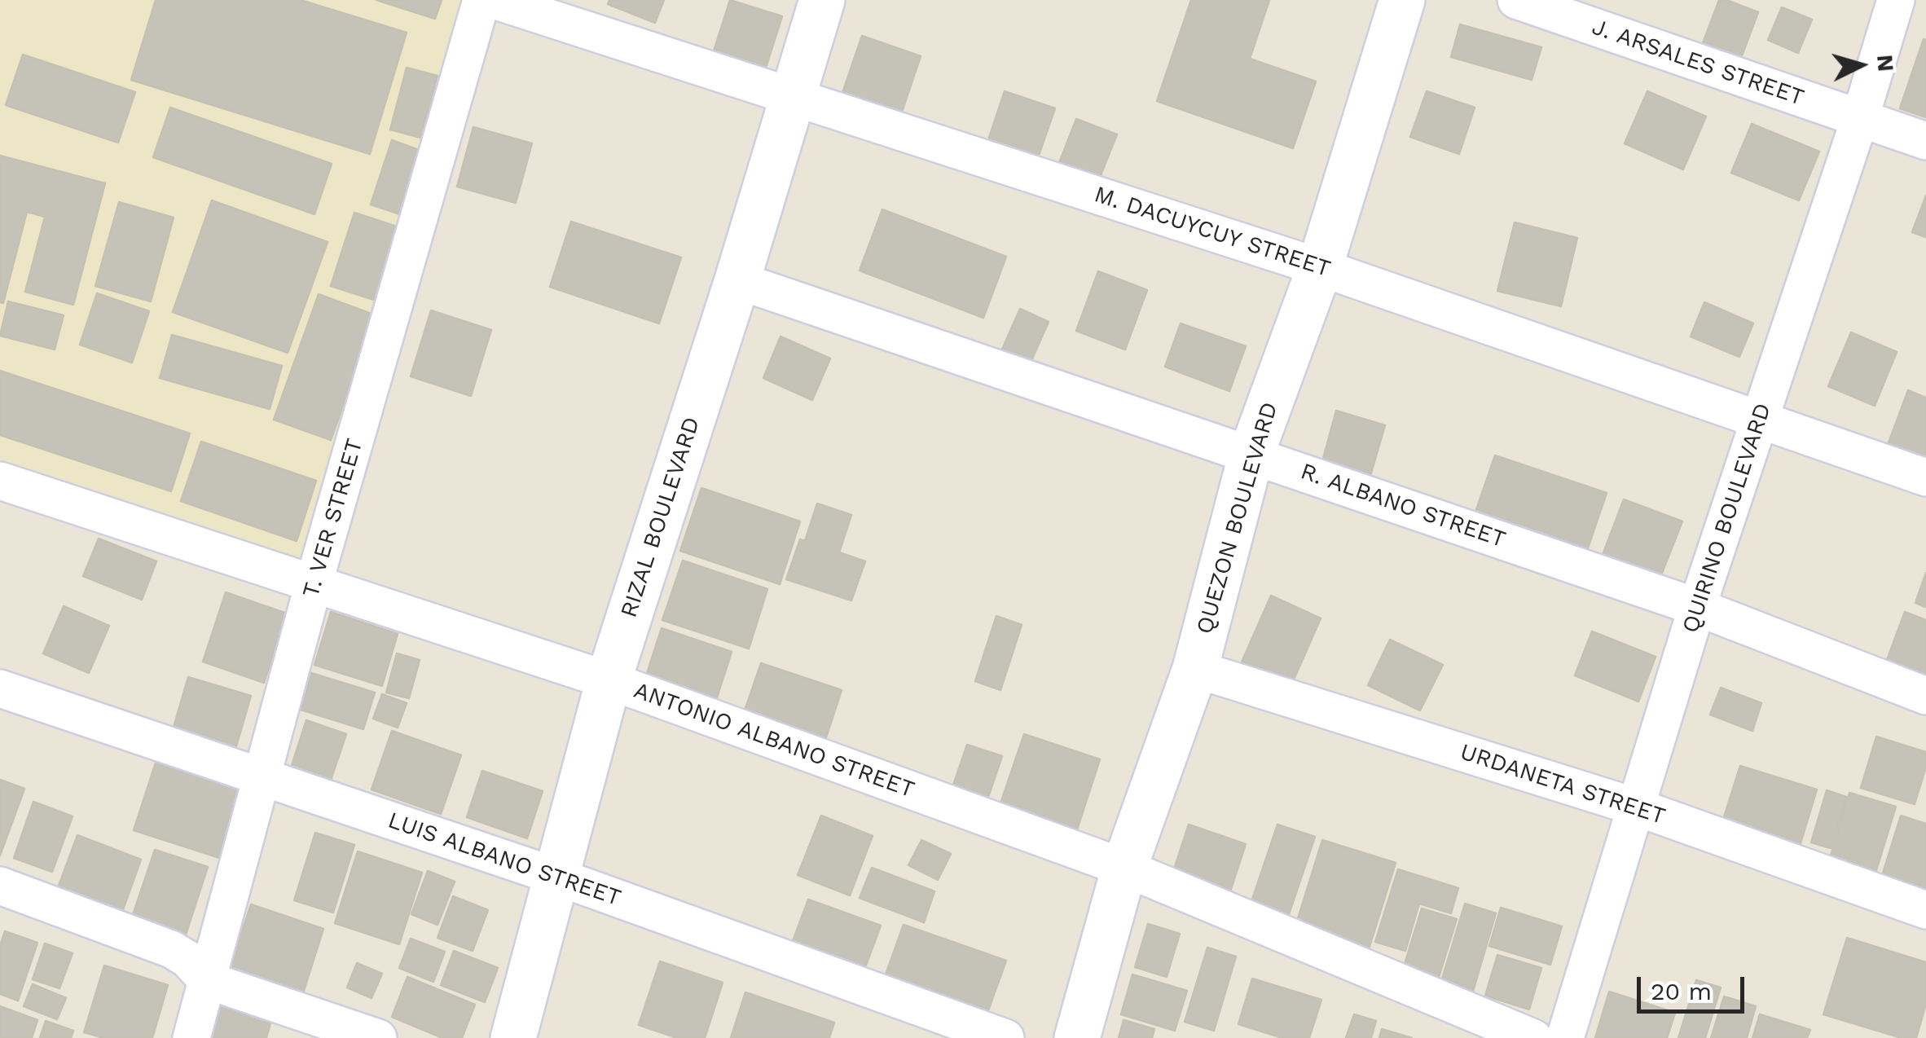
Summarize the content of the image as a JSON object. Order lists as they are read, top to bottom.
{
  "streets": {
    "main road": ["RIZAL BOULEVARD", "QUEZON BOULEVARD"],
    "street": [
      "J. ARSALES STREET",
      "M. DACUYCUY STREET",
      "R. ALBANO STREET",
      "T. VER STREET",
      "QUIRINO BOULEVARD",
      "ANTONIO ALBANO STREET",
      "URDANETA STREET",
      "LUIS ALBANO STREET"
    ]
  },
  "crossings": [
    ["J. ARSALES STREET", "QUIRINO BOULEVARD"],
    ["M. DACUYCUY STREET", "RIZAL BOULEVARD"],
    ["M. DACUYCUY STREET", "QUEZON BOULEVARD"],
    ["M. DACUYCUY STREET", "QUIRINO BOULEVARD"],
    ["R. ALBANO STREET", "RIZAL BOULEVARD"],
    ["R. ALBANO STREET", "QUEZON BOULEVARD"],
    ["R. ALBANO STREET", "QUIRINO BOULEVARD"],
    ["RIZAL BOULEVARD", "ANTONIO ALBANO STREET"],
    ["RIZAL BOULEVARD", "LUIS ALBANO STREET"],
    ["T. VER STREET", "ANTONIO ALBANO STREET"],
    ["T. VER STREET", "LUIS ALBANO STREET"],
    ["QUEZON BOULEVARD", "ANTONIO ALBANO STREET"],
    ["QUEZON BOULEVARD", "URDANETA STREET"],
    ["QUIRINO BOULEVARD", "URDANETA STREET"]
  ],
  "scale_bar": "20 m",
  "north": "right"
}
